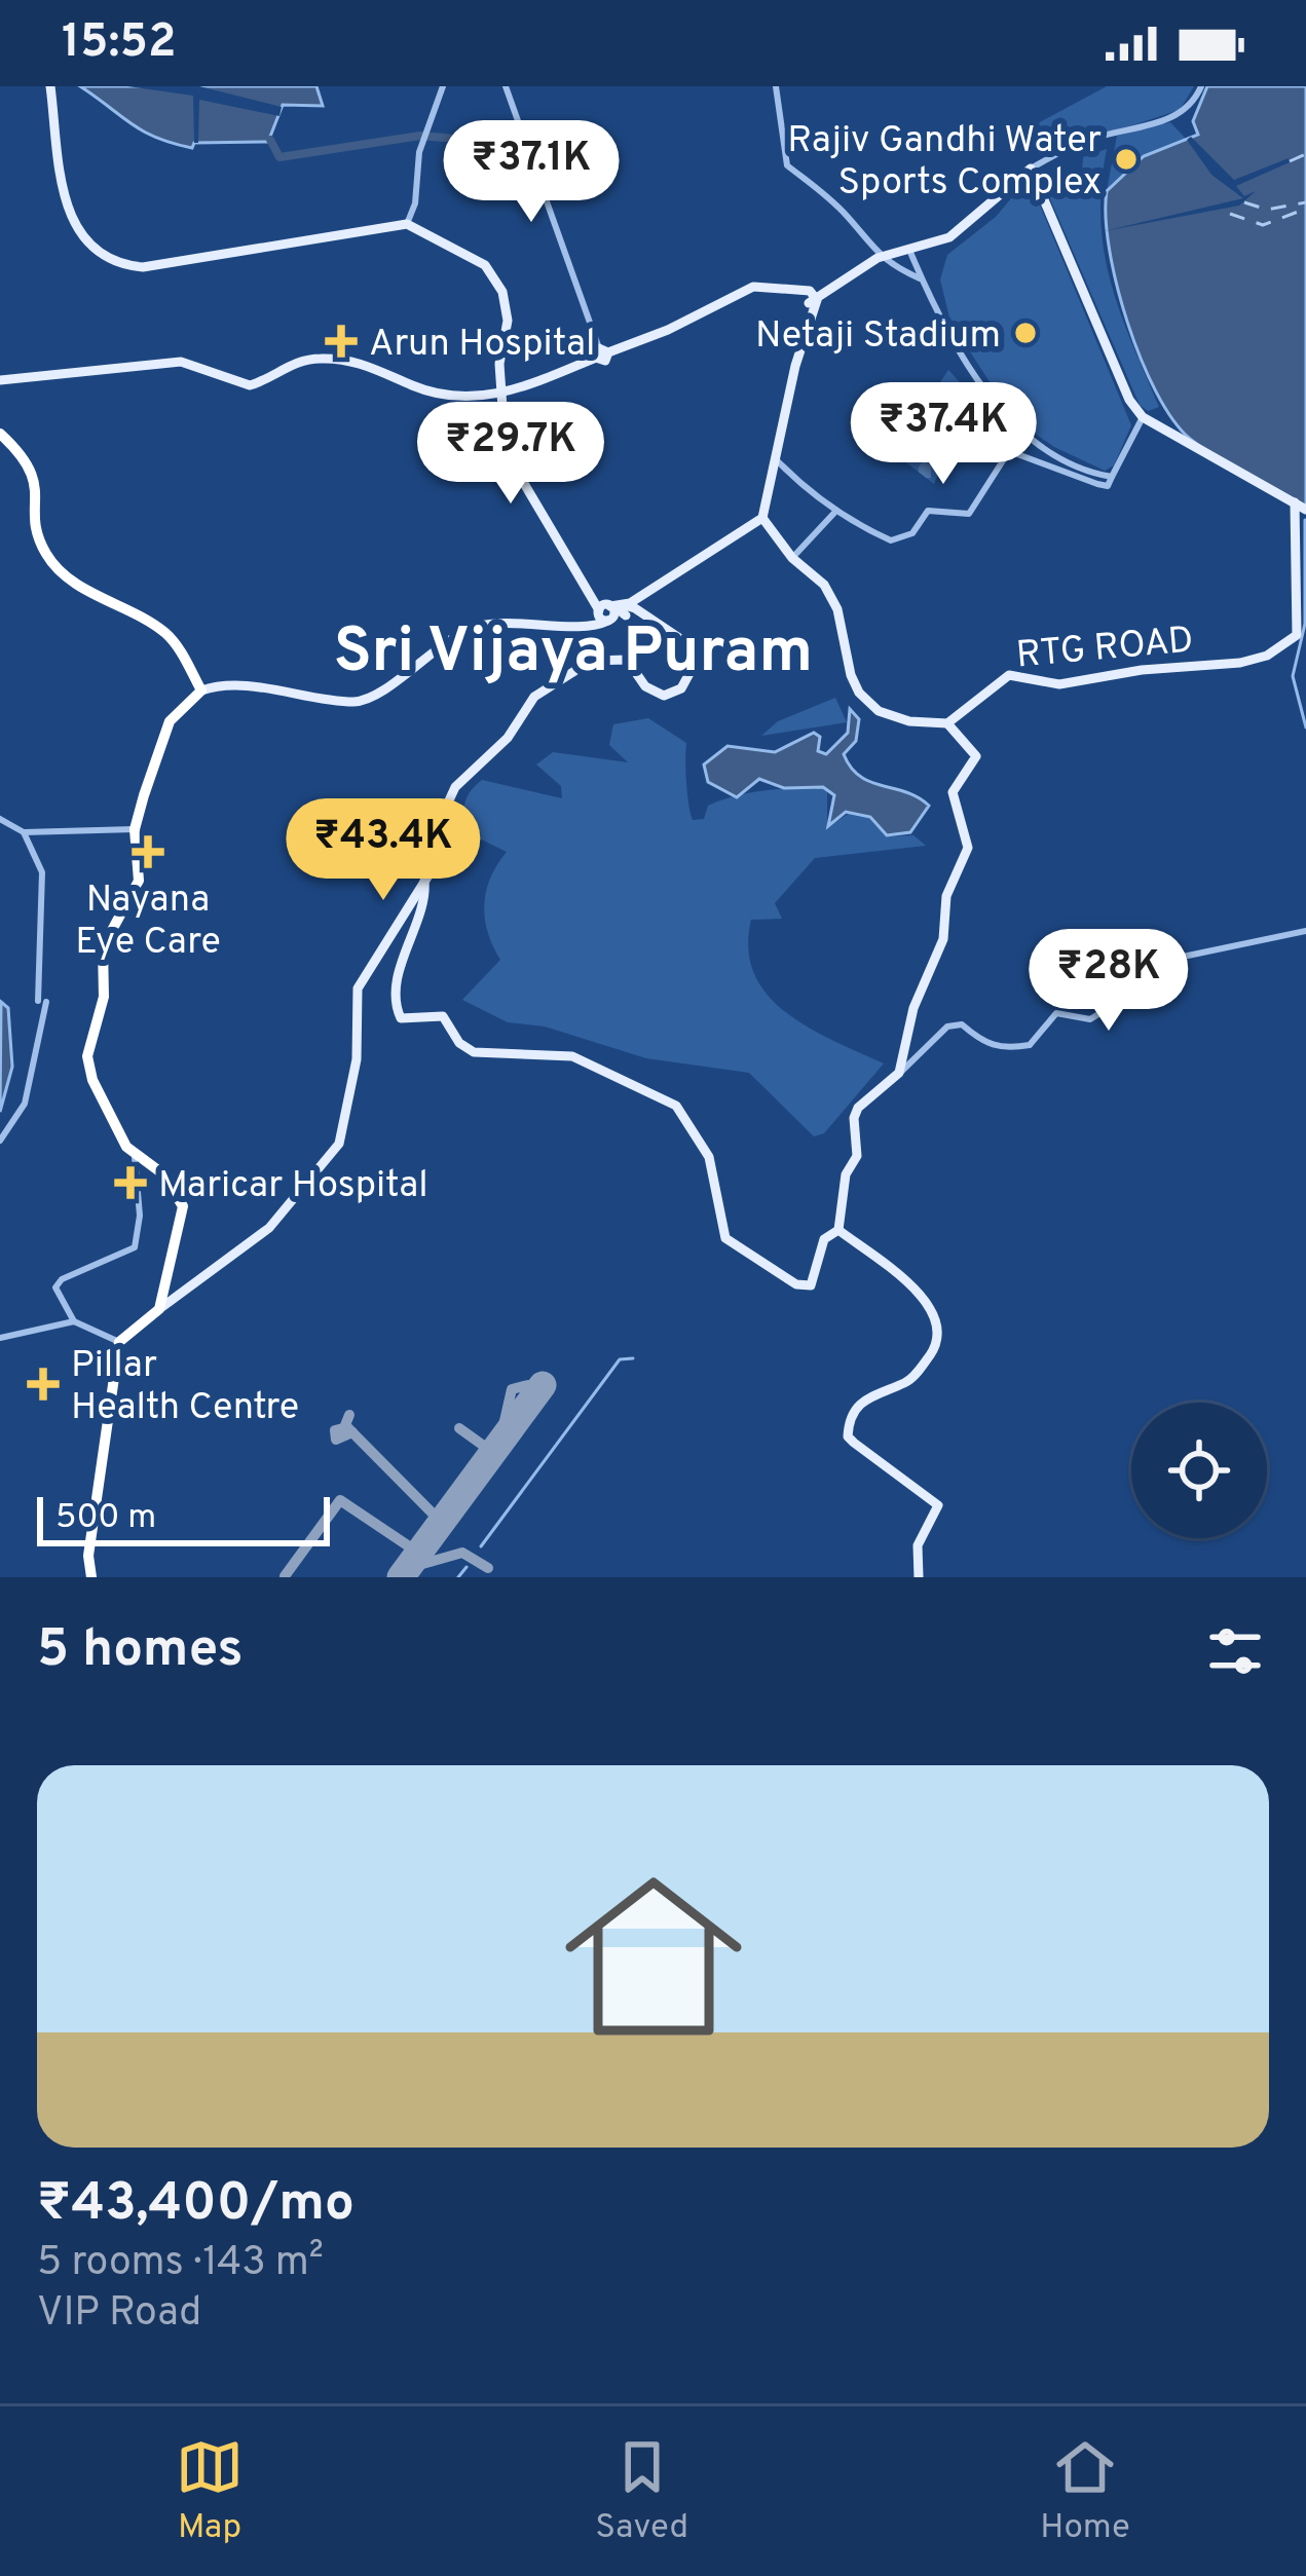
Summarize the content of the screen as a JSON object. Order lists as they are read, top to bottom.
{
  "streets": {
    "main road": ["RTG ROAD"]
  },
  "districts": ["Sri Vijaya Puram"],
  "places": {
    "other": ["Rajiv Gandhi Water Sports Complex", "Netaji Stadium"],
    "health": [
      "Arun Hospital",
      "Nayana Eye Care",
      "Maricar Hospital",
      "Pillar Health Centre"
    ]
  },
  "scale_bar": "500 m",
  "page": {
    "status": "15:52",
    "price": [
      "₹37.1K",
      "₹37.4K",
      "₹29.7K",
      "₹43.4K",
      "₹28K"
    ],
    "scale": "500 m",
    "heading": "5 homes",
    "list": [
      {
        "name": "₹43,400/mo",
        "note": "5 rooms · 143 m² · VIP Road"
      }
    ],
    "tabs": ["Map", "Saved", "Home"]
  }
}
